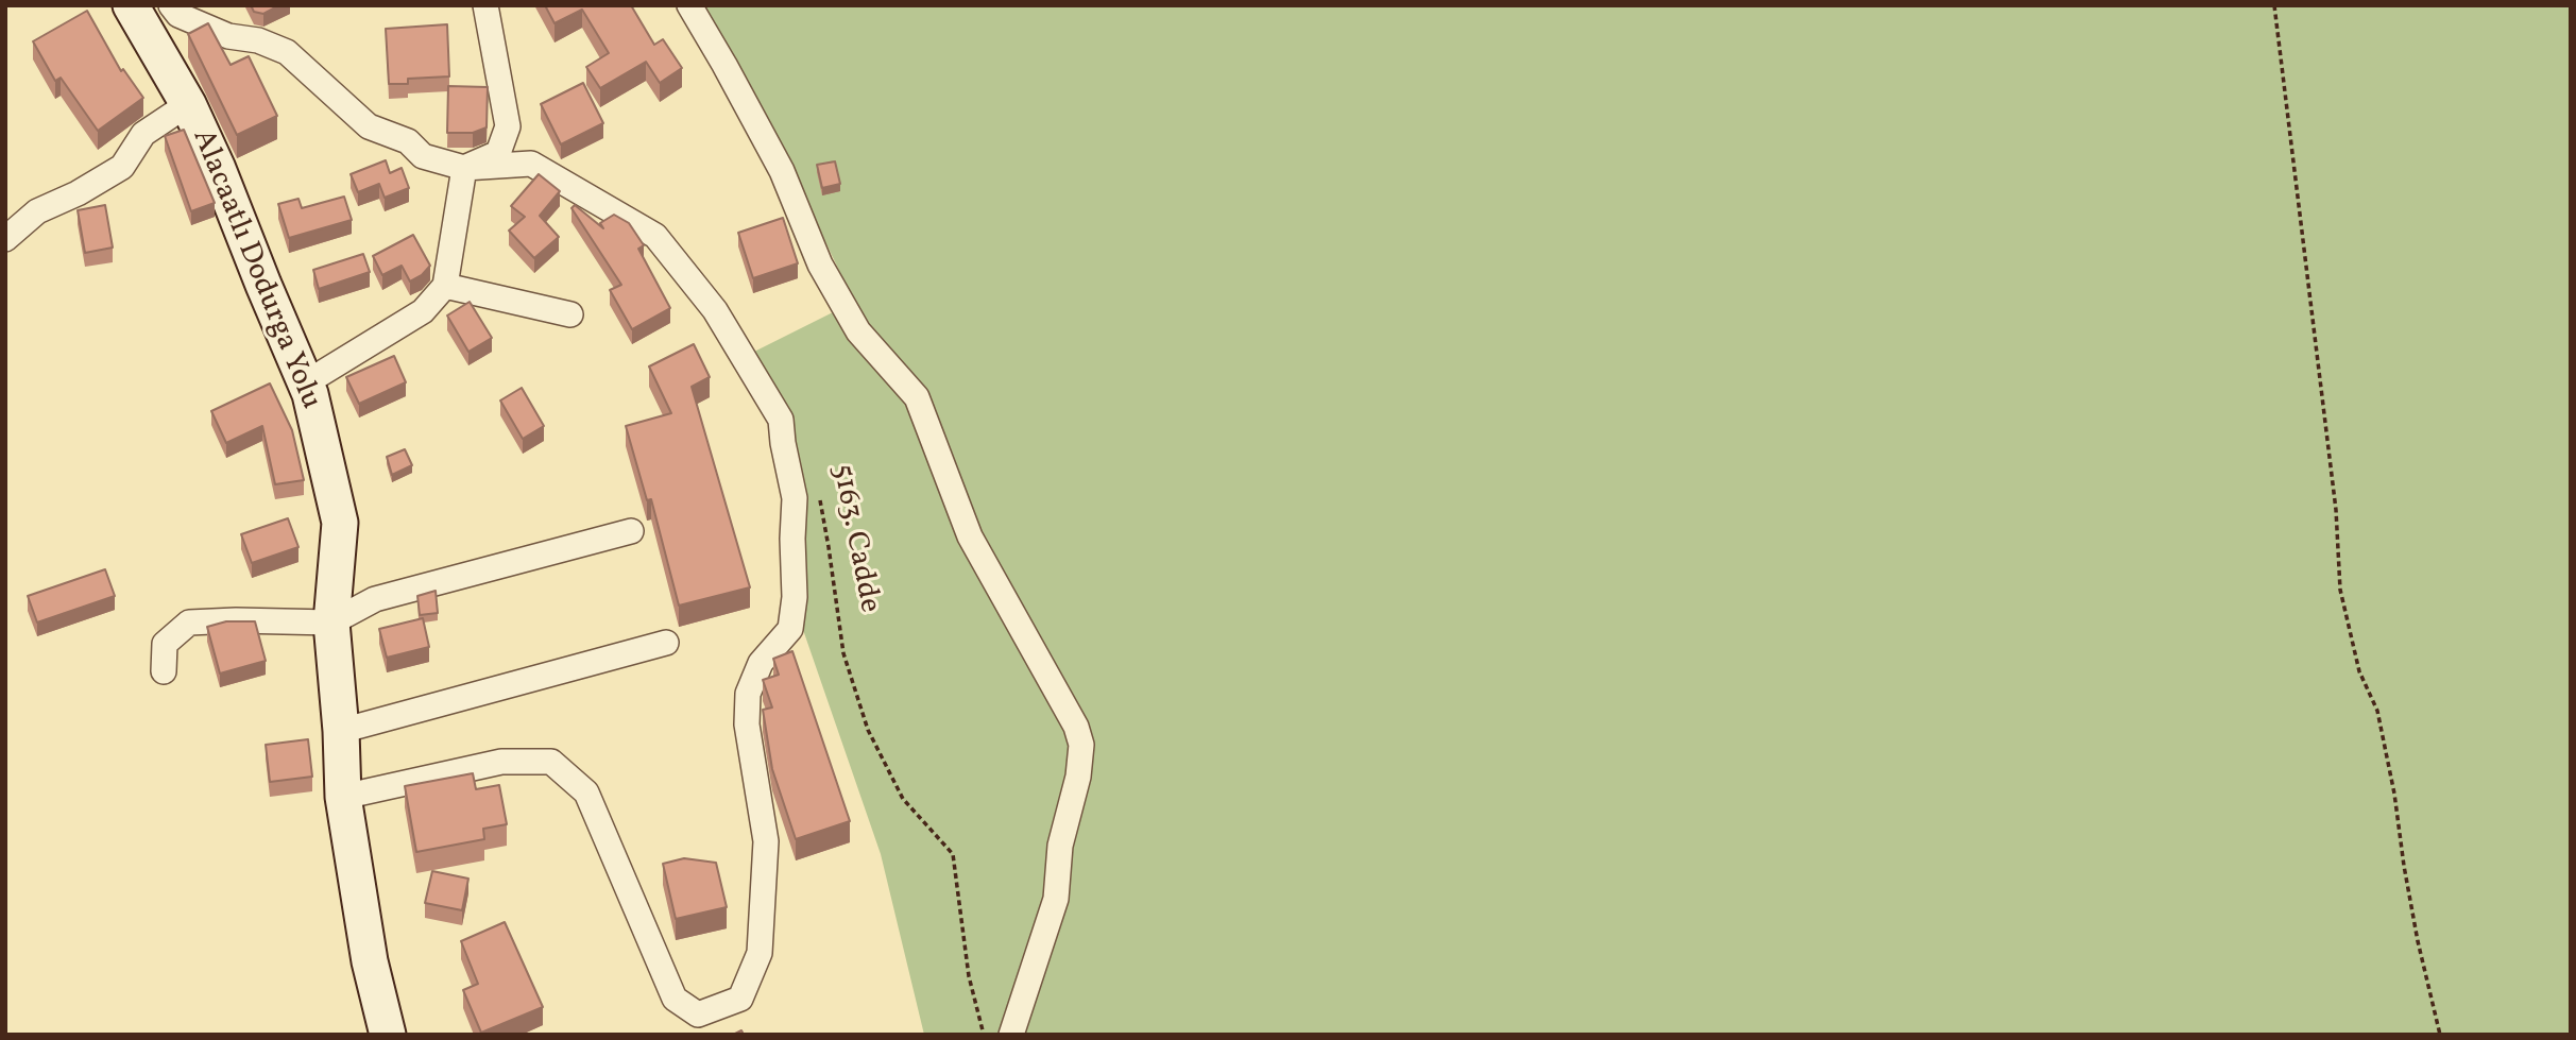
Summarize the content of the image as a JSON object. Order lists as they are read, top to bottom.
{
  "streets": {
    "street": ["Alacaatlı Dodurga Yolu"],
    "path": ["5163. Cadde"]
  }
}
